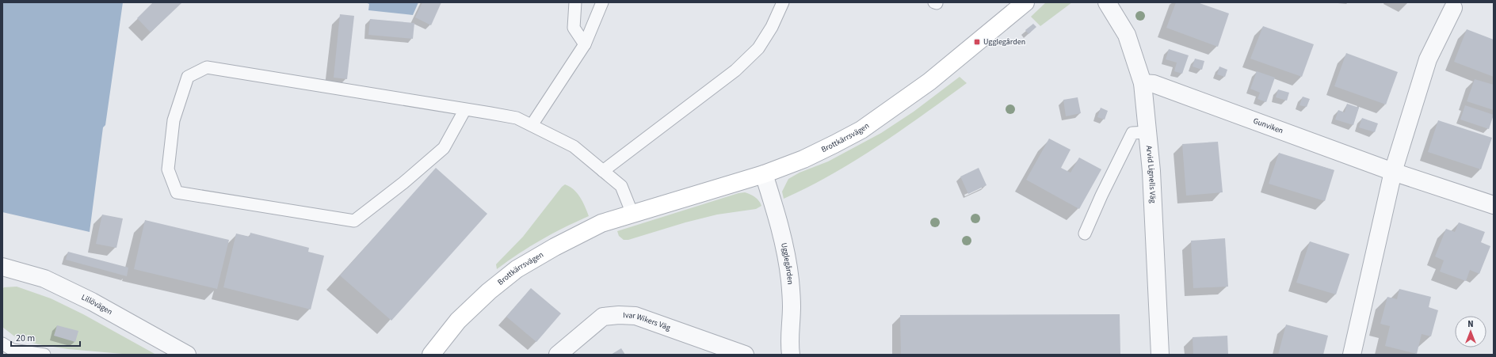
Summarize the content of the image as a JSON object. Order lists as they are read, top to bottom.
{
  "streets": {
    "street": [
      "Gunviken",
      "Brottkärrsvägen",
      "Arvid Lignells Väg",
      "Ugglegården",
      "Lillövägen",
      "Ivar Wikers Väg"
    ]
  },
  "crossings": [
    ["Gunviken", "Arvid Lignells Väg"],
    ["Brottkärrsvägen", "Ugglegården"]
  ],
  "places": {
    "transit": ["Ugglegården"]
  },
  "scale_bar": "20 m",
  "north": "top"
}
